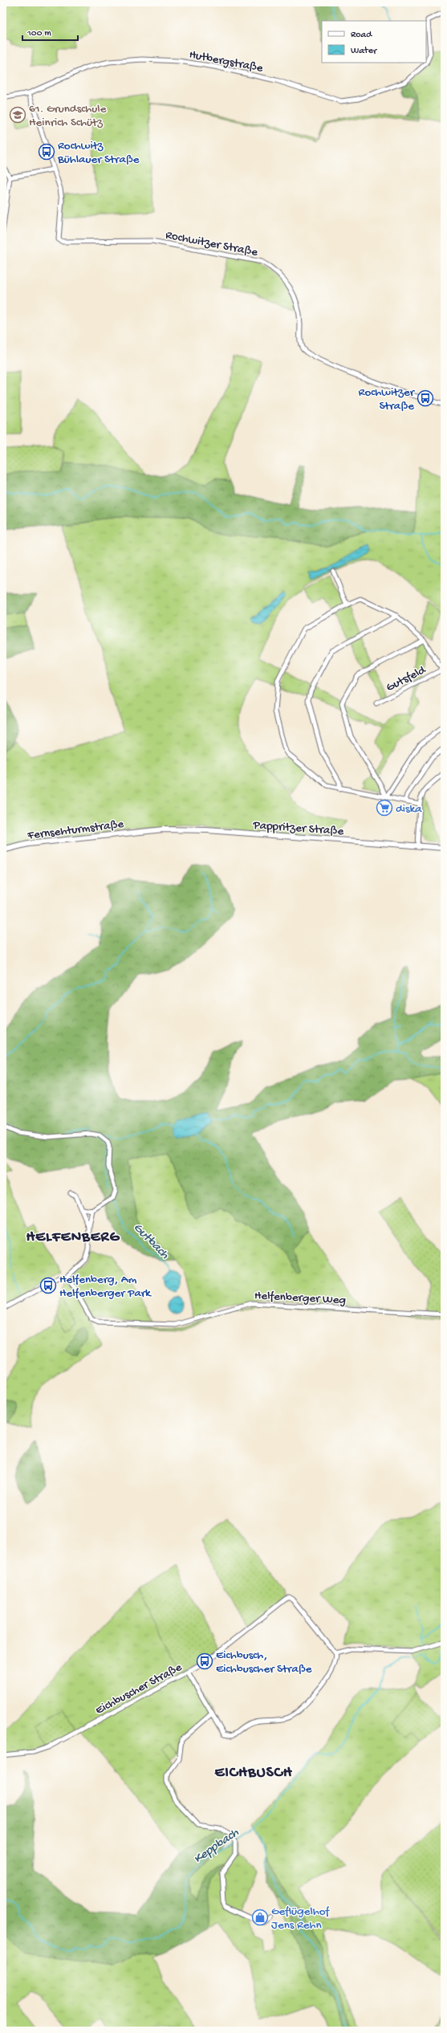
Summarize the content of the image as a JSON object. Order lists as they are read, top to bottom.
{
  "streets": {
    "street": [
      "Hutbergstraße",
      "Rochwitzer Straße",
      "Gutsfeld",
      "Pappritzer Straße",
      "Fernsehturmstraße",
      "Helfenberger Weg",
      "Eichbuscher Straße"
    ]
  },
  "crossings": [
    ["Pappritzer Straße", "Fernsehturmstraße"]
  ],
  "districts": ["HELFENBERG", "EICHBUSCH"],
  "water": ["Gutbach", "Keppbach"],
  "places": {
    "school or university": ["61. Grundschule Heinrich Schütz"],
    "bus stop": [
      "Rochwitz Bühlauer Straße",
      "Rochwitzer Straße",
      "Helfenberg, Am Helfenberger Park",
      "Eichbusch, Eichbuscher Straße"
    ],
    "supermarket": ["diska"],
    "shop": ["Geflügelhof Jens Rehn"]
  },
  "legend": ["Road", "Water"],
  "scale_bar": "100 m"
}
